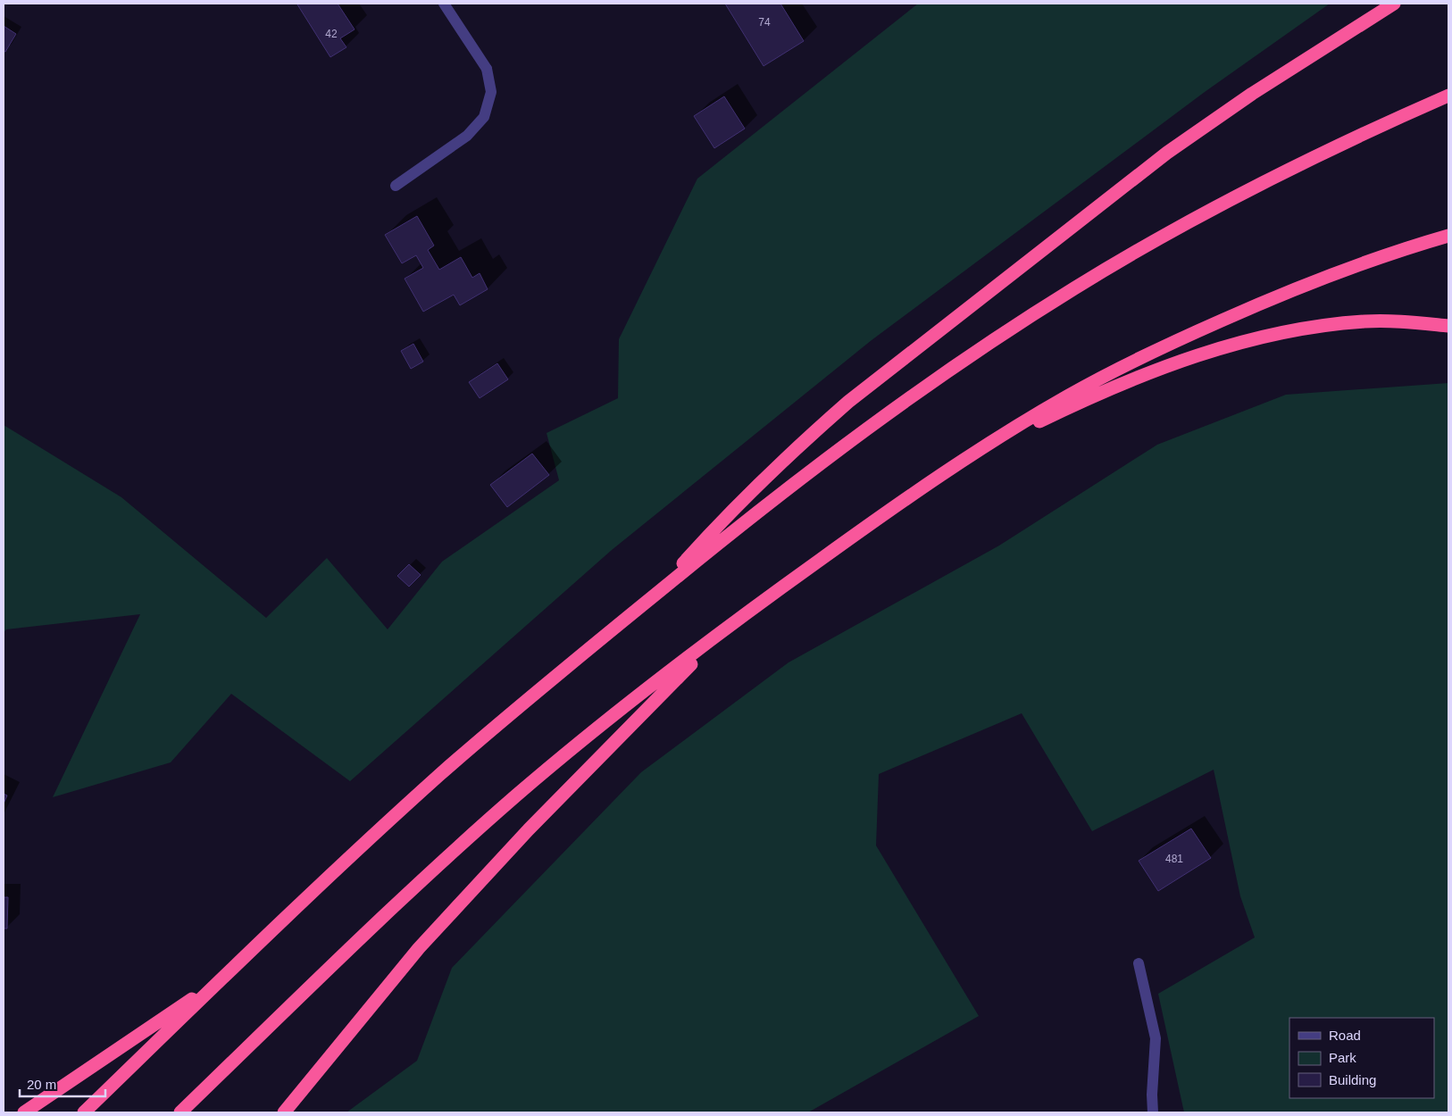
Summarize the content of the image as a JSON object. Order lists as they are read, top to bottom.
{
  "house_numbers": ["74", "42", "481"],
  "legend": ["Road", "Park", "Building"],
  "scale_bar": "20 m"
}
